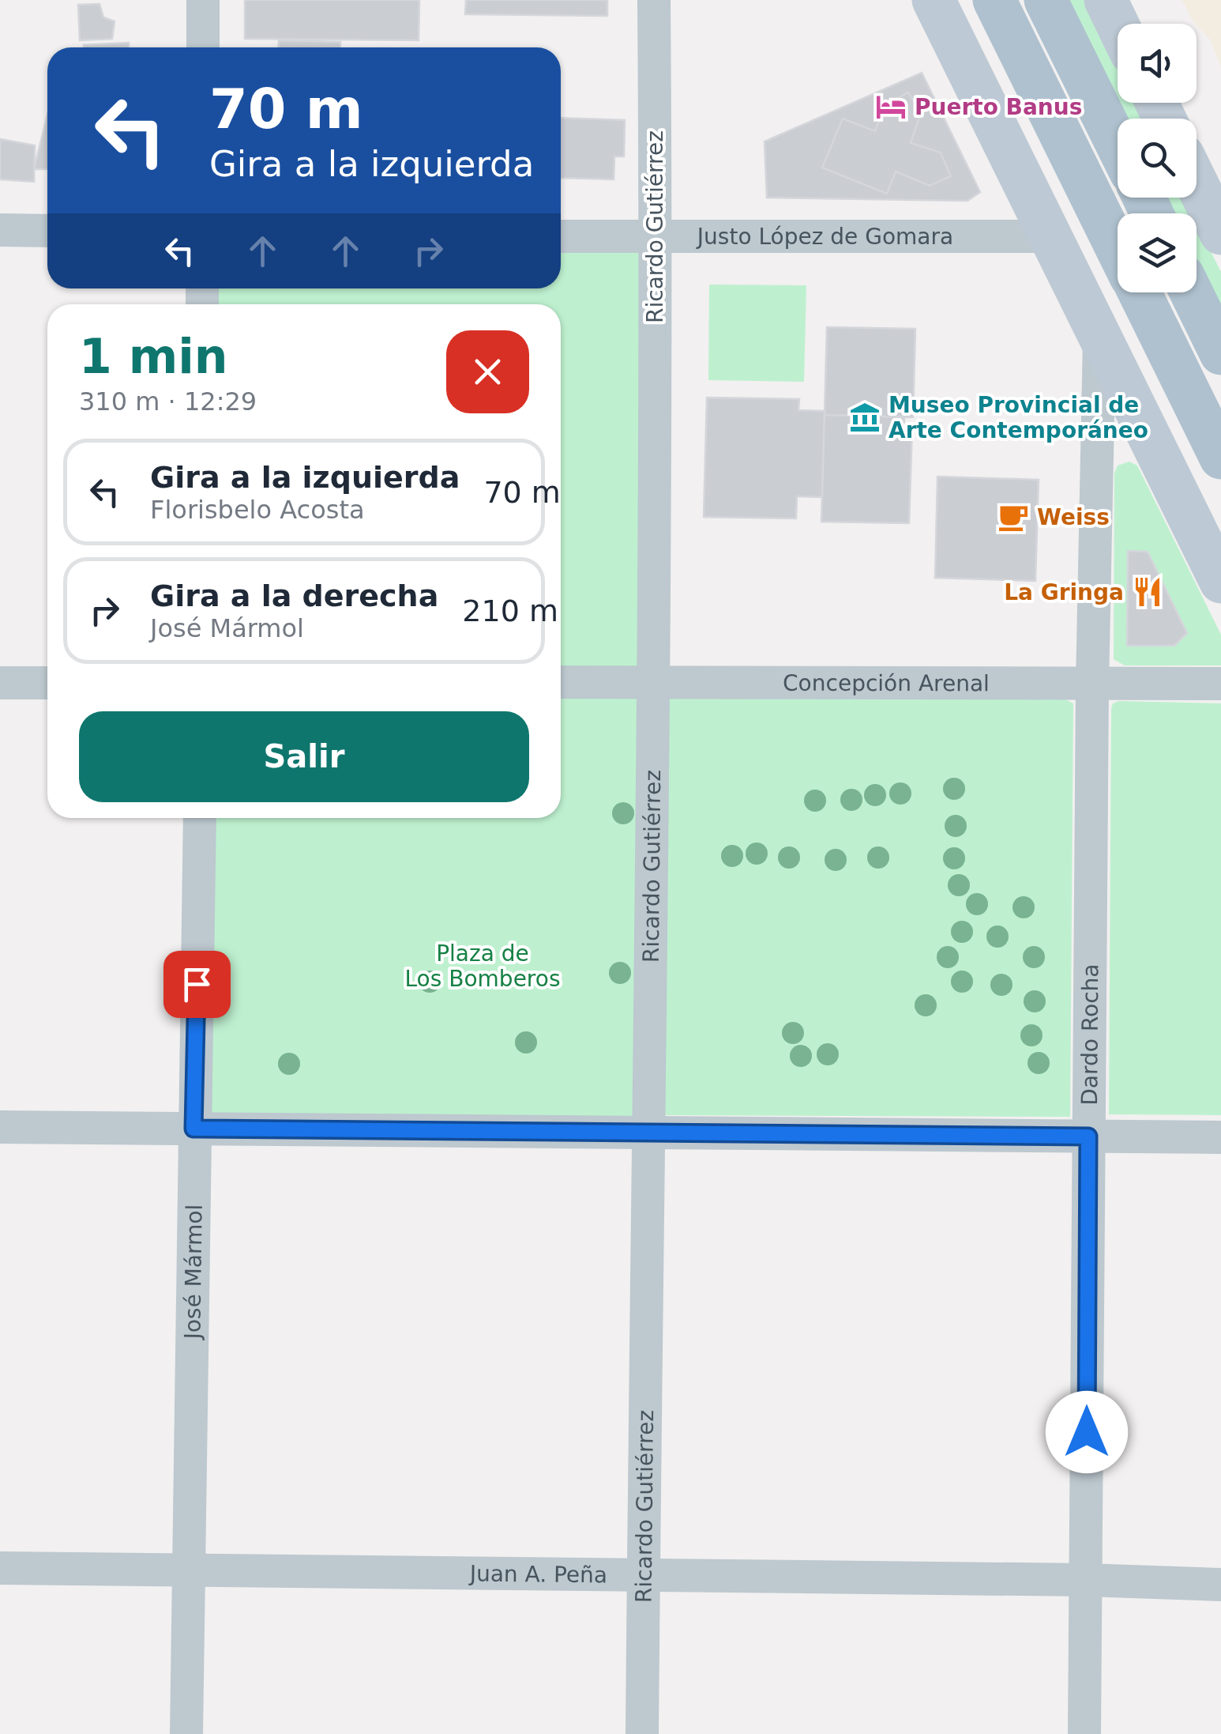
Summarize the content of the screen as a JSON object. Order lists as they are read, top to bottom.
{
  "streets": {
    "street": [
      "Ricardo Gutiérrez",
      "Justo López de Gomara",
      "Concepción Arenal",
      "Dardo Rocha",
      "José Mármol",
      "Juan A. Peña"
    ]
  },
  "crossings": [
    ["Ricardo Gutiérrez", "Justo López de Gomara"],
    ["Ricardo Gutiérrez", "Concepción Arenal"],
    ["Ricardo Gutiérrez", "Juan A. Peña"],
    ["Concepción Arenal", "Dardo Rocha"],
    ["Dardo Rocha", "Juan A. Peña"],
    ["José Mármol", "Juan A. Peña"]
  ],
  "parks": ["Plaza de Los Bomberos"],
  "places": {
    "hotel": ["Puerto Banus"],
    "museum": ["Museo Provincial de Arte Contemporáneo"],
    "cafe": ["Weiss"],
    "restaurant": ["La Gringa"]
  },
  "page": {
    "turn": ["70 m", "Gira a la izquierda"],
    "heading": ["1 min", "310 m · 12:29"],
    "list": [
      {
        "name": "Gira a la izquierda",
        "note": "Florisbelo Acosta",
        "value": "70 m"
      },
      {
        "name": "Gira a la derecha",
        "note": "José Mármol",
        "value": "210 m"
      }
    ],
    "buttons": "Salir"
  }
}
